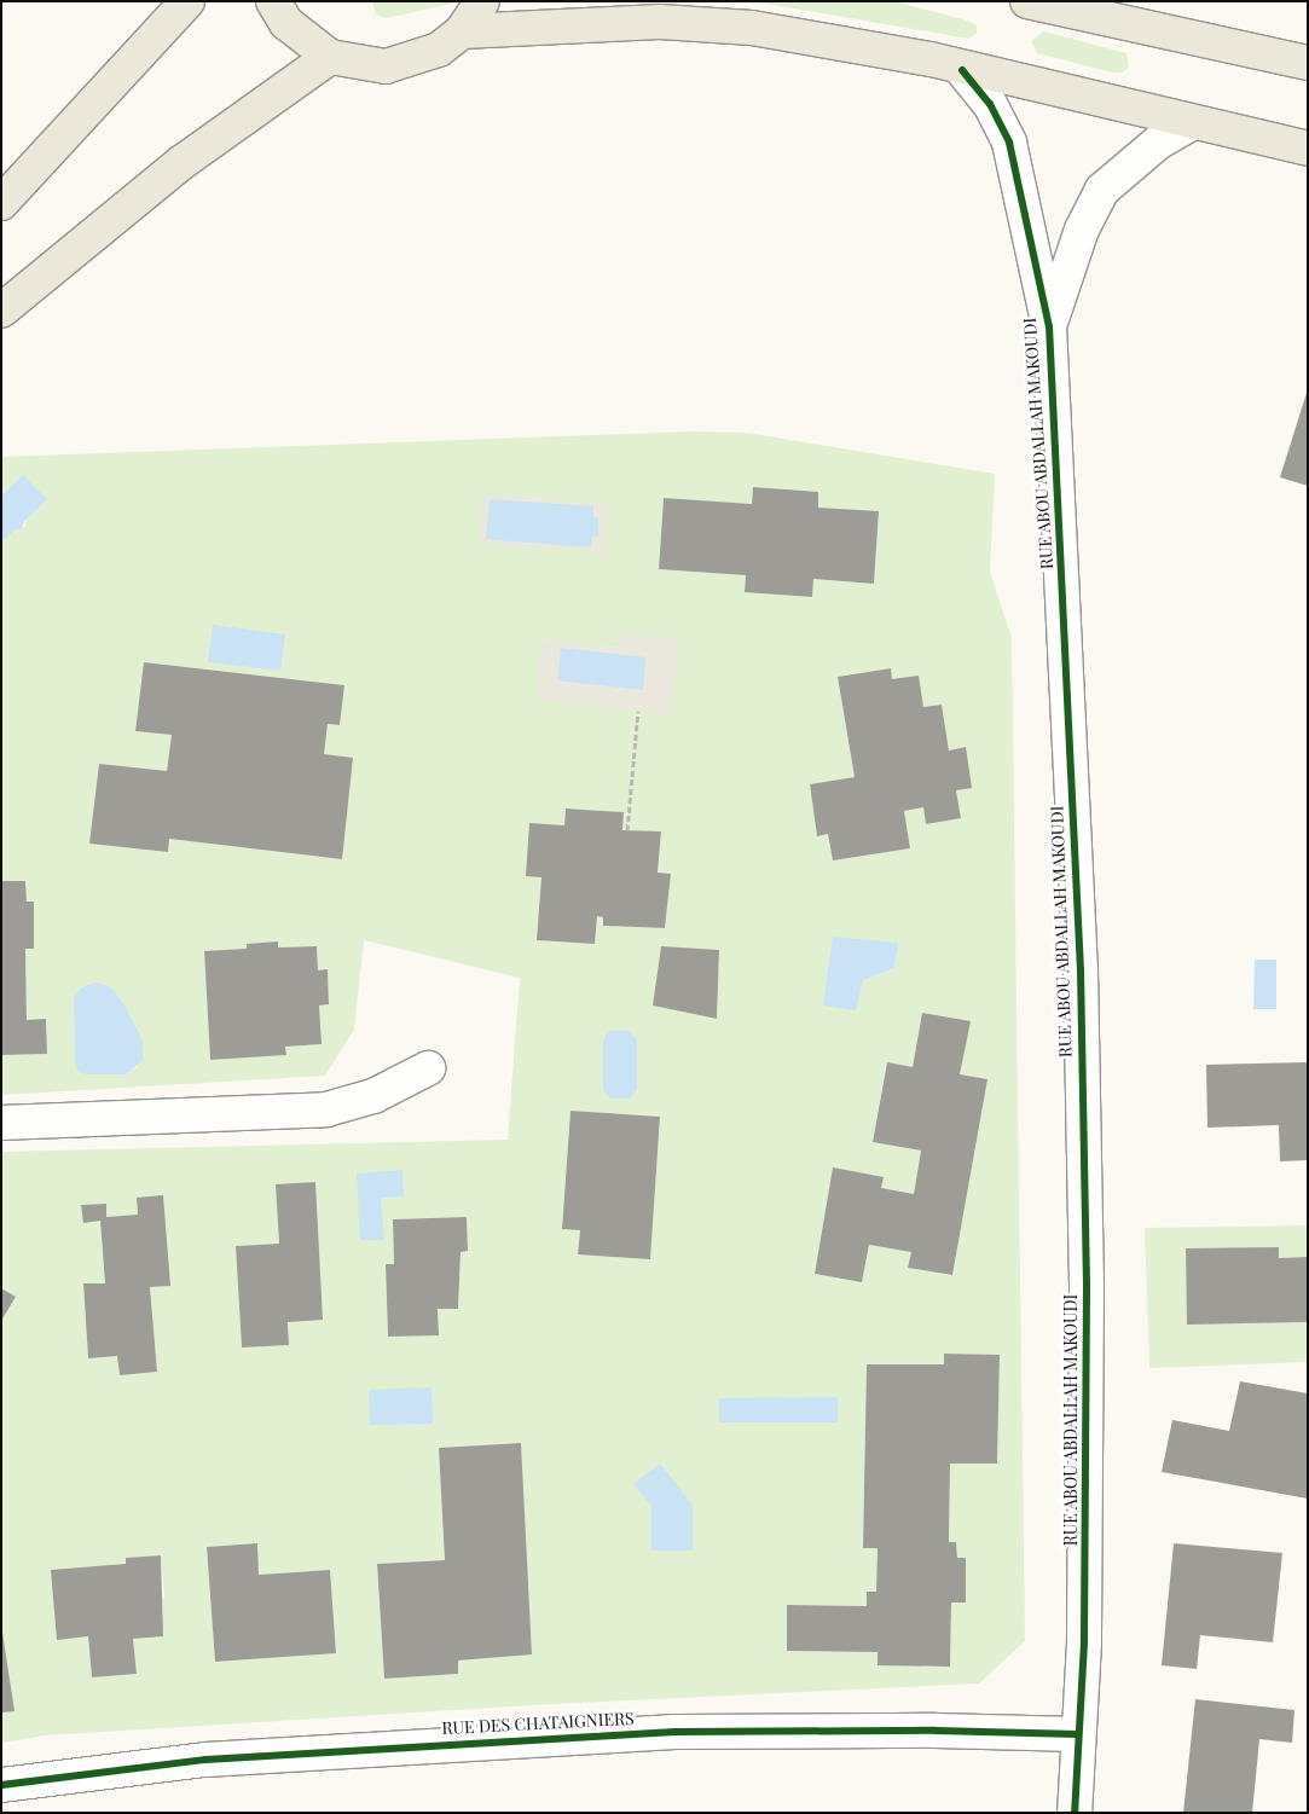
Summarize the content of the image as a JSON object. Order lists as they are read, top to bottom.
{
  "streets": {
    "street": ["RUE ABOU ABDALLAH MAKOUDI", "RUE DES CHATAIGNIERS"]
  },
  "crossings": [
    ["RUE ABOU ABDALLAH MAKOUDI", "RUE DES CHATAIGNIERS"]
  ]
}
